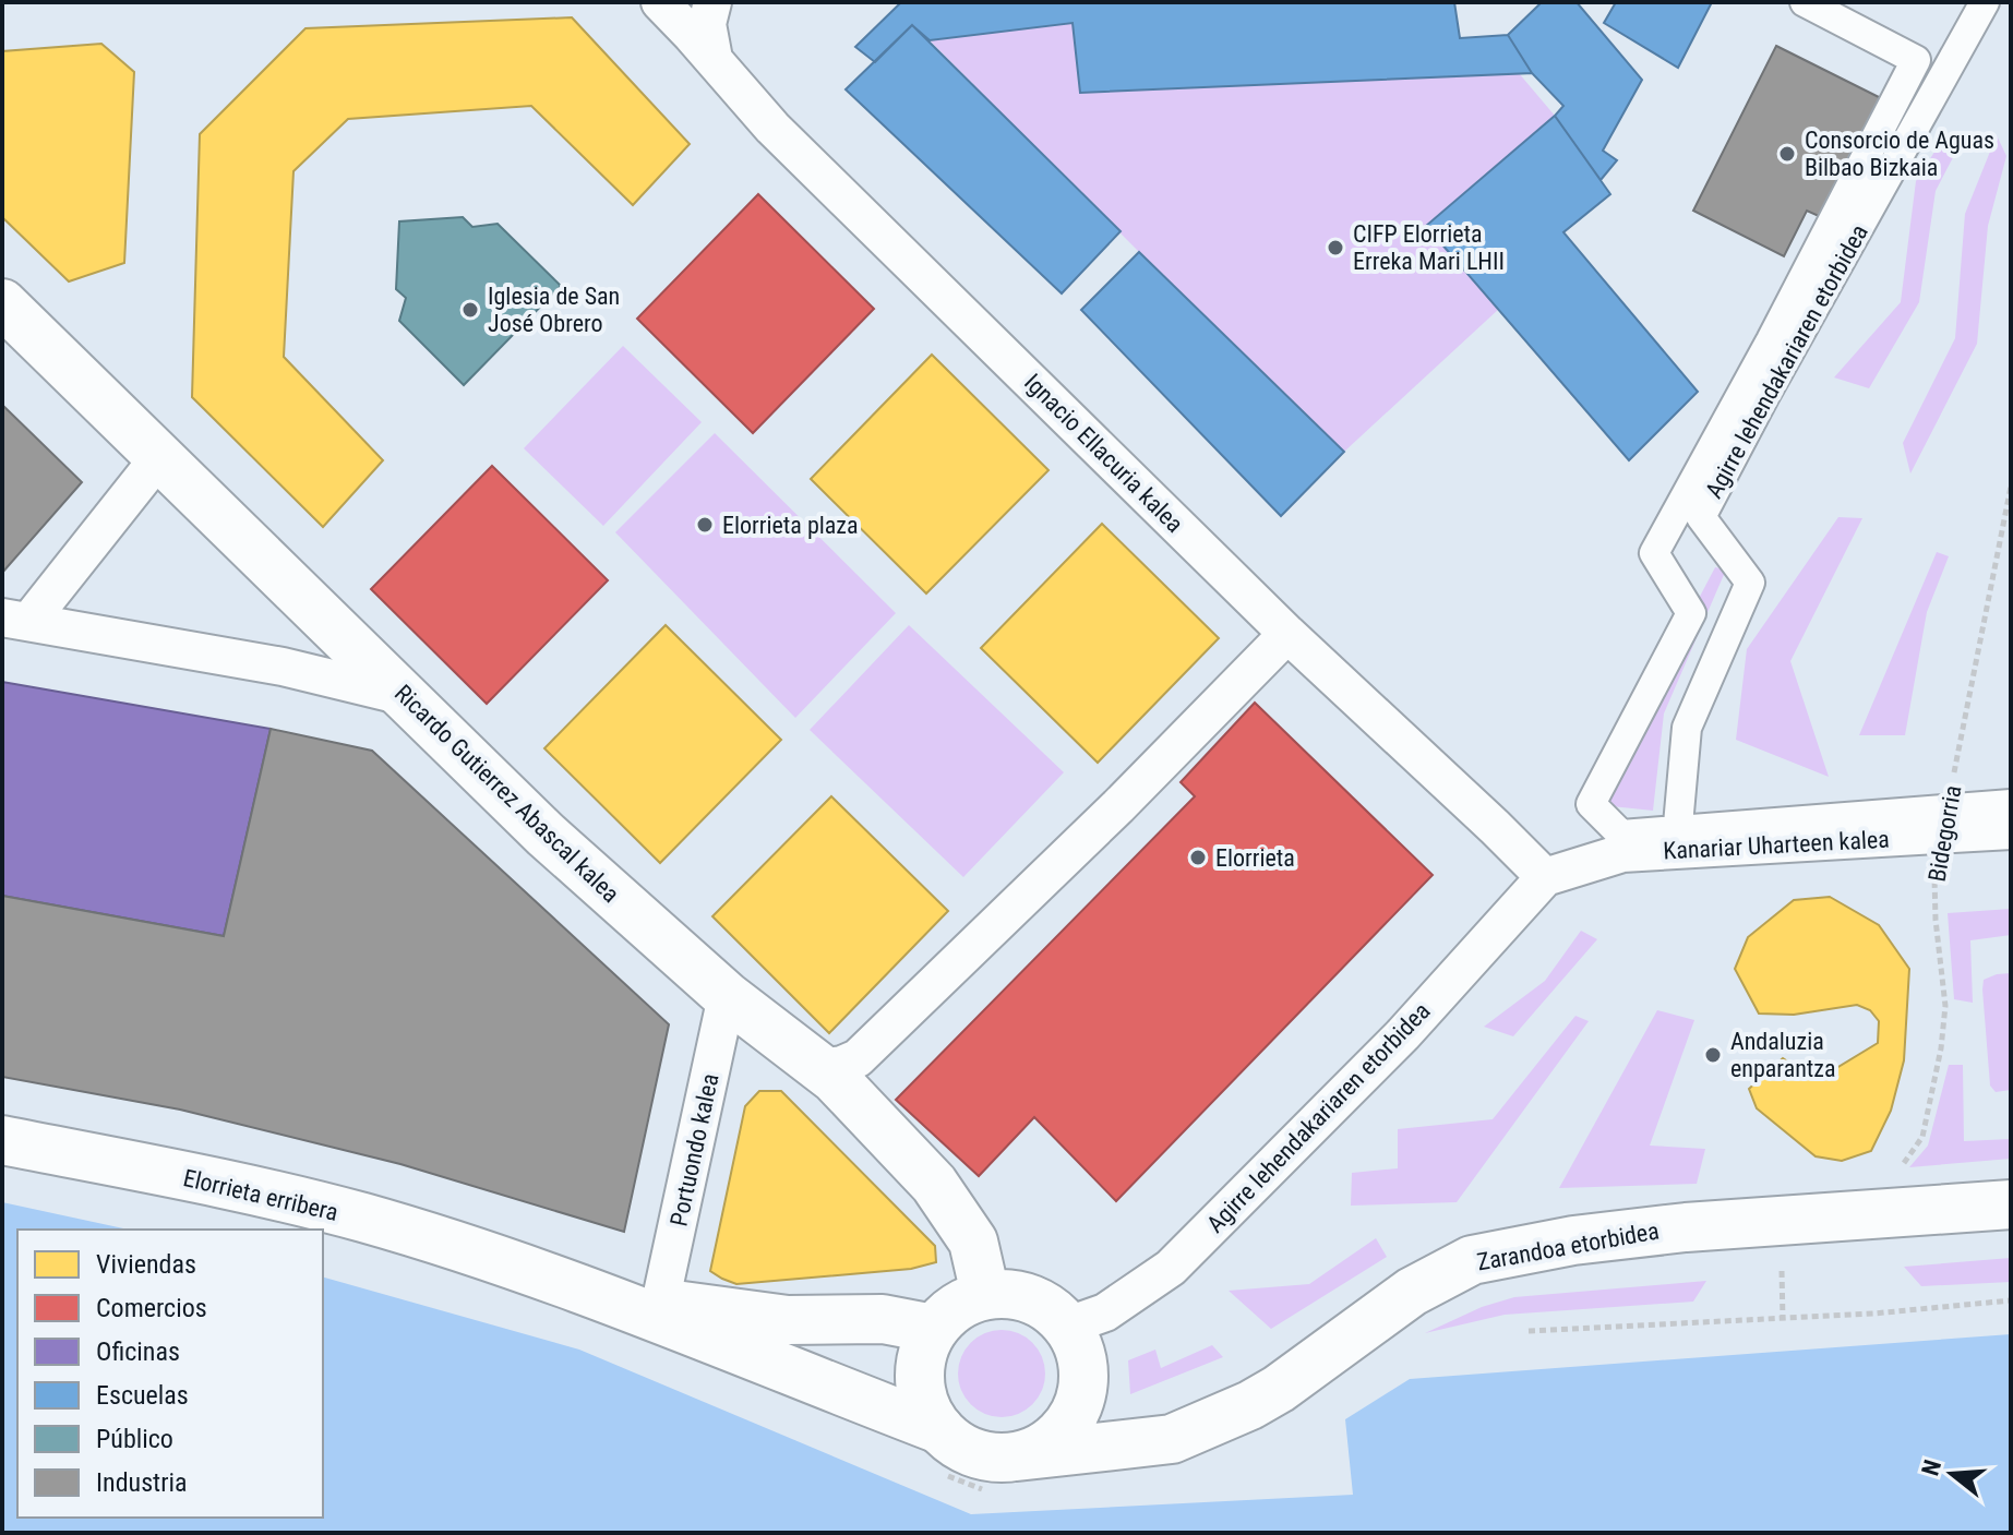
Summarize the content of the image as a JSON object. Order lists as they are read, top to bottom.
{
  "streets": {
    "main road": ["Ricardo Gutierrez Abascal kalea", "Elorrieta erribera", "Zarandoa etorbidea"],
    "street": [
      "Agirre lehendakariaren etorbidea",
      "Ignacio Ellacuria kalea",
      "Kanariar Uharteen kalea",
      "Portuondo kalea"
    ],
    "path": ["Bidegorria"]
  },
  "crossings": [
    ["Agirre lehendakariaren etorbidea", "Ignacio Ellacuria kalea"],
    ["Agirre lehendakariaren etorbidea", "Ricardo Gutierrez Abascal kalea"],
    ["Agirre lehendakariaren etorbidea", "Kanariar Uharteen kalea"],
    ["Agirre lehendakariaren etorbidea", "Zarandoa etorbidea"],
    ["Ignacio Ellacuria kalea", "Kanariar Uharteen kalea"],
    ["Ricardo Gutierrez Abascal kalea", "Portuondo kalea"],
    ["Ricardo Gutierrez Abascal kalea", "Zarandoa etorbidea"],
    ["Bidegorria", "Kanariar Uharteen kalea"],
    ["Bidegorria", "Zarandoa etorbidea"]
  ],
  "places": [
    "Consorcio de Aguas Bilbao Bizkaia",
    "CIFP Elorrieta Erreka Mari LHII",
    "Iglesia de San José Obrero",
    "Elorrieta plaza",
    "Elorrieta",
    "Andaluzia enparantza"
  ],
  "legend": [
    "Viviendas",
    "Comercios",
    "Oficinas",
    "Escuelas",
    "Público",
    "Industria"
  ],
  "north": "left"
}
